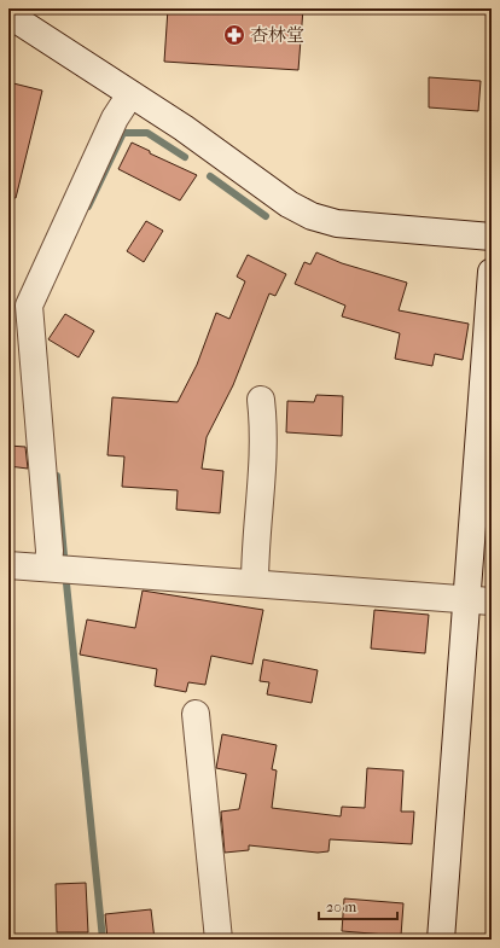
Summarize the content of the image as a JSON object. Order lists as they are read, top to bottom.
{
  "places": {
    "pharmacy": ["杏林堂"]
  },
  "scale_bar": "20 m"
}
